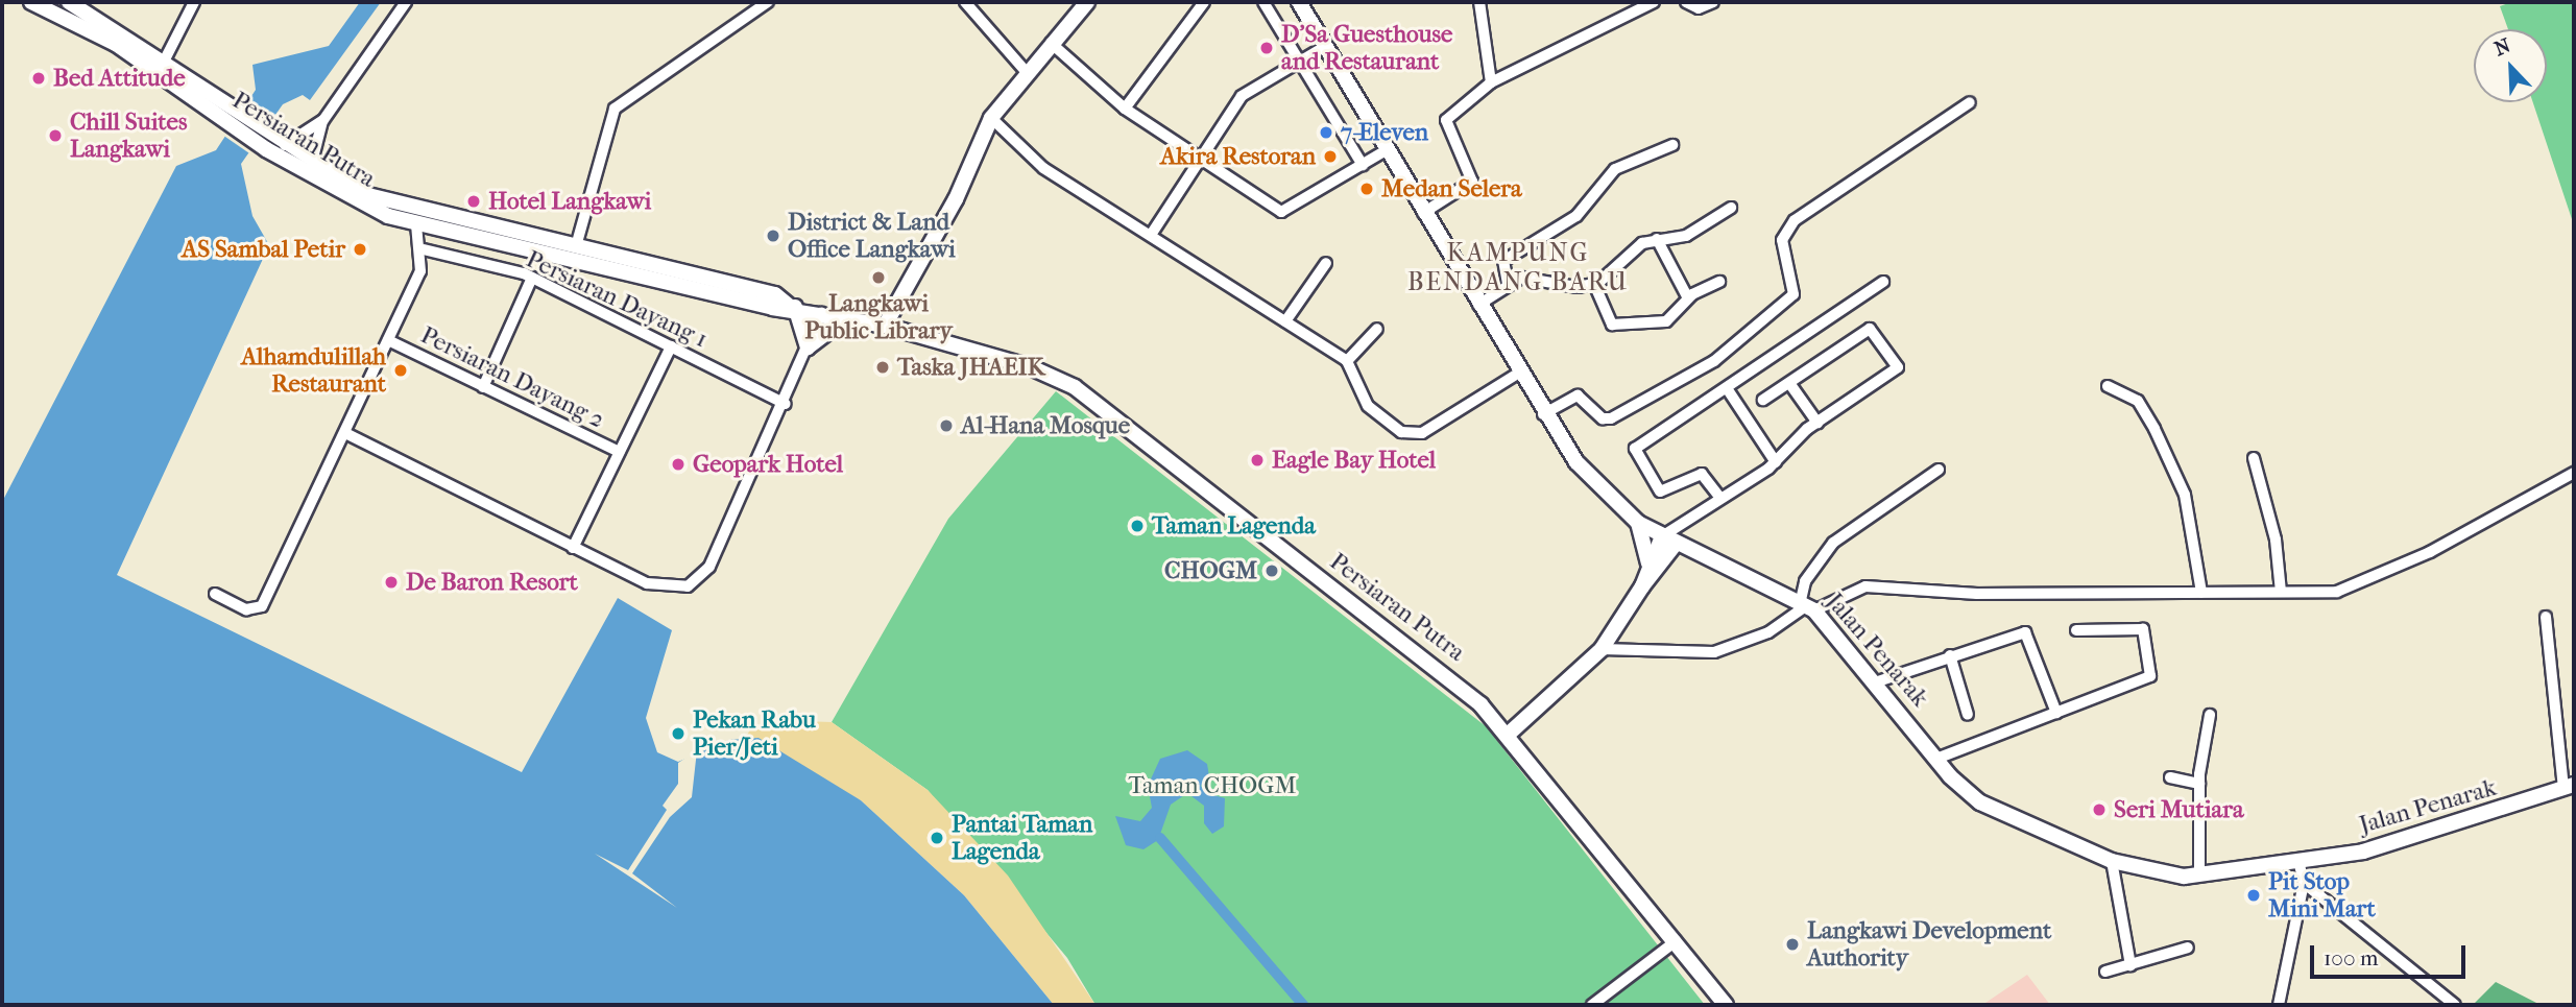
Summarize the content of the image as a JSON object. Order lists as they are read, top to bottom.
{
  "streets": {
    "main road": ["Persiaran Putra", "Jalan Penarak"],
    "street": ["Persiaran Dayang 1", "Persiaran Dayang 2"]
  },
  "districts": ["KAMPUNG BENDANG BARU"],
  "parks": ["Taman CHOGM"],
  "places": [
    "D'Sa Guesthouse and Restaurant",
    "Bed Attitude",
    "7-Eleven",
    "Chill Suites Langkawi",
    "Akira Restoran",
    "Medan Selera",
    "Hotel Langkawi",
    "District & Land Office Langkawi",
    "AS Sambal Petir",
    "Langkawi Public Library",
    "Taska JHAEIK",
    "Alhamdulillah Restaurant",
    "Al-Hana Mosque",
    "Eagle Bay Hotel",
    "Geopark Hotel",
    "Taman Lagenda",
    "CHOGM",
    "De Baron Resort",
    "Pekan Rabu Pier/Jeti",
    "Seri Mutiara",
    "Pantai Taman Lagenda",
    "Pit Stop Mini Mart",
    "Langkawi Development Authority"
  ],
  "scale_bar": "100 m",
  "north": "top left"
}
